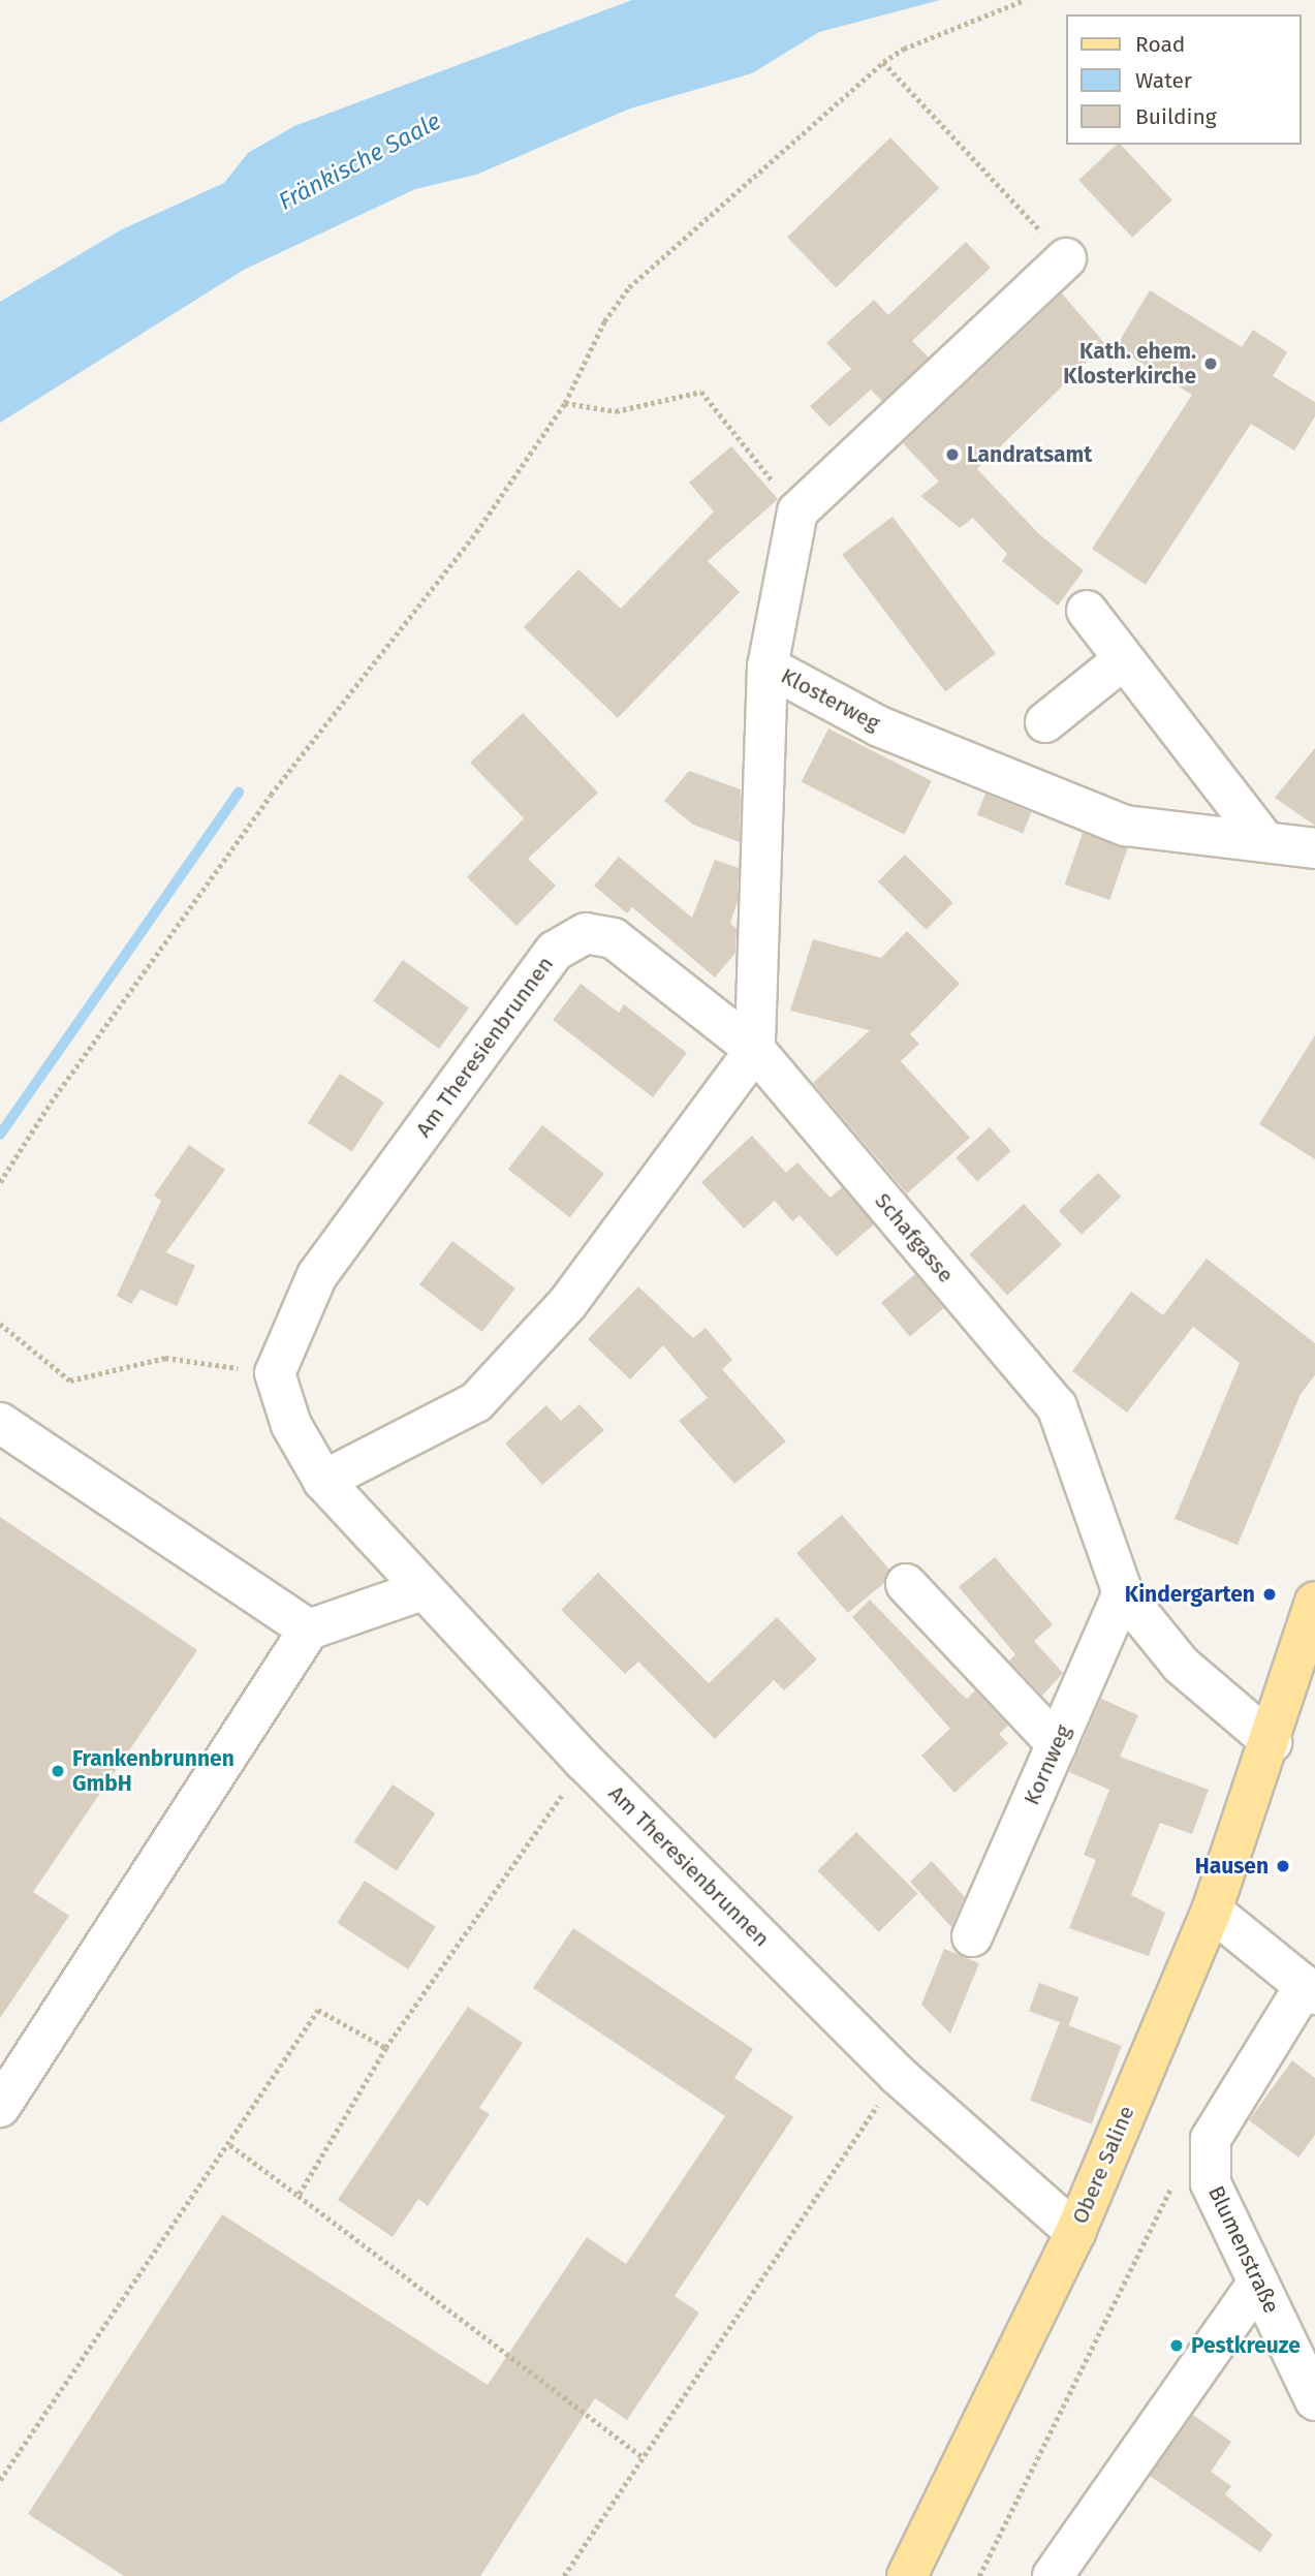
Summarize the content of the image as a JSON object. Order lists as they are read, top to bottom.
{
  "streets": {
    "main road": ["Obere Saline"],
    "street": [
      "Klosterweg",
      "Am Theresienbrunnen",
      "Schafgasse",
      "Kornweg",
      "Blumenstraße"
    ]
  },
  "crossings": [
    ["Am Theresienbrunnen", "Schafgasse"],
    ["Am Theresienbrunnen", "Obere Saline"],
    ["Schafgasse", "Kornweg"],
    ["Schafgasse", "Obere Saline"]
  ],
  "water": ["Fränkische Saale"],
  "places": [
    "Kath. ehem. Klosterkirche",
    "Landratsamt",
    "Kindergarten",
    "Frankenbrunnen GmbH",
    "Hausen",
    "Pestkreuze"
  ],
  "legend": ["Road", "Water", "Building"]
}
